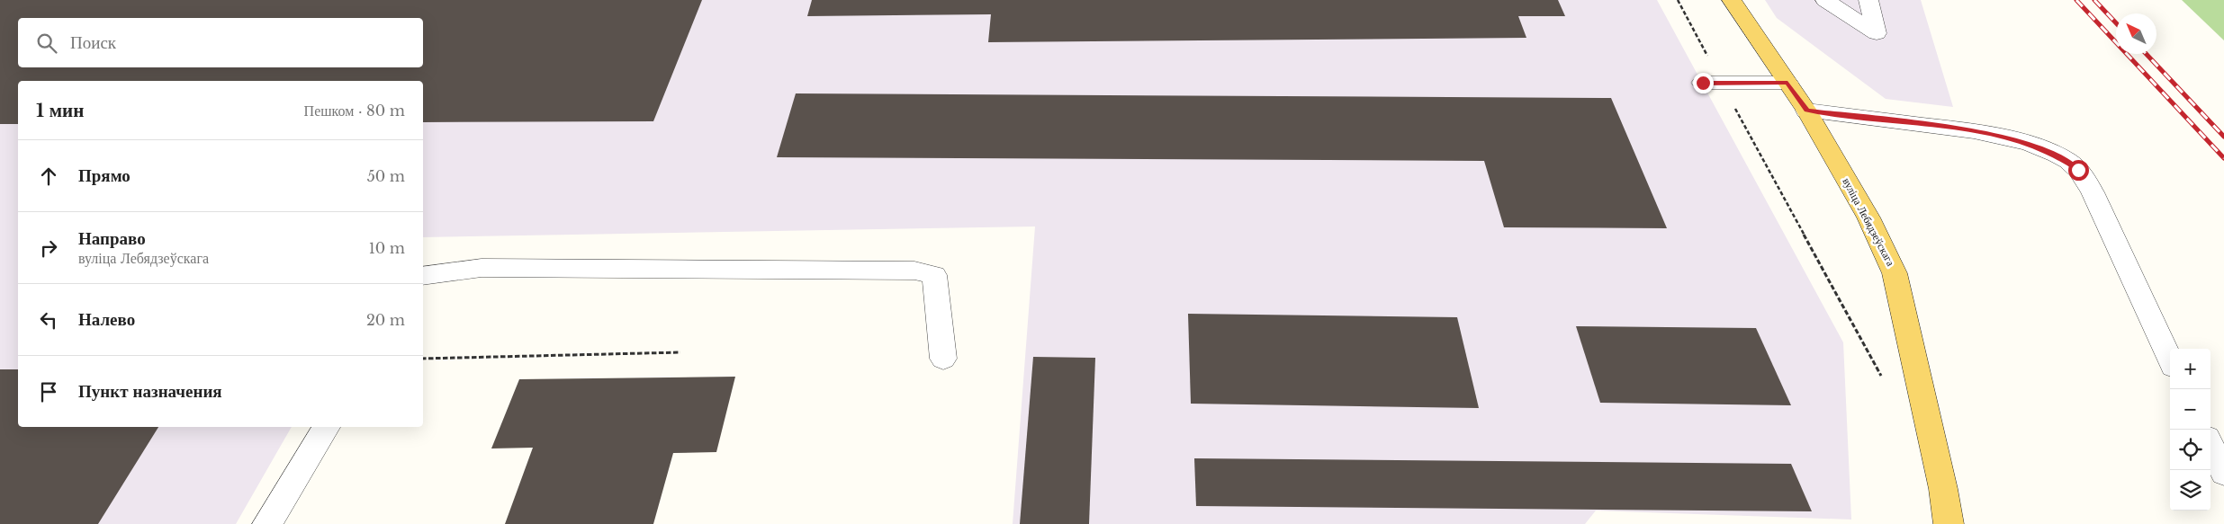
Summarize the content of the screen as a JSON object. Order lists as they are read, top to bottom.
{
  "streets": {
    "main road": ["вуліца Лебядзеўскага"]
  },
  "north": "top left",
  "page": {
    "search": "Поиск",
    "heading": ["1 мин", "Пешком · 80 m"],
    "list": [
      ["Прямо", "50 m"],
      ["Направо", "вуліца Лебядзеўскага", "10 m"],
      ["Налево", "20 m"],
      "Пункт назначения"
    ],
    "map_buttons": ["+", "−"]
  }
}
